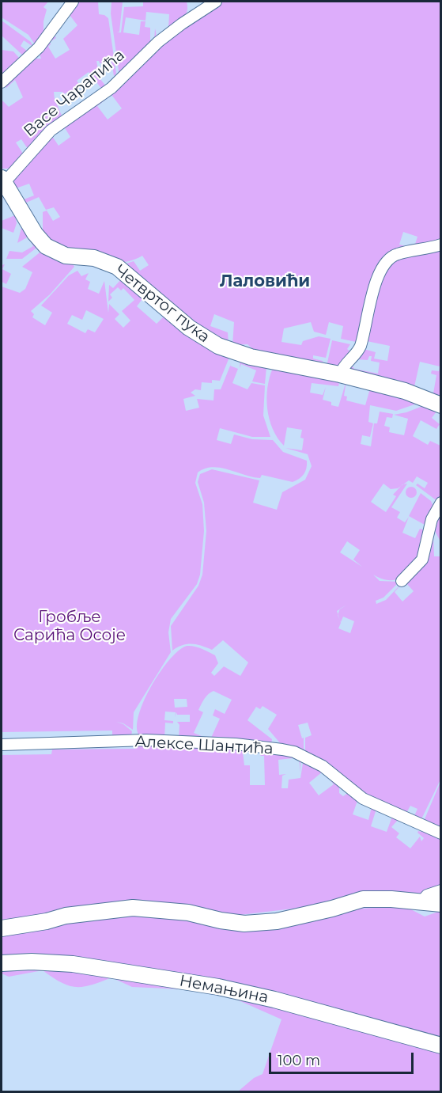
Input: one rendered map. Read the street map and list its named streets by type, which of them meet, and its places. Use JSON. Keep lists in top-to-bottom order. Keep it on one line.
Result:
{"streets":{"street":["Васе Чарапића","Четвртог пука","Алексе Шантића","Немањина"]},"crossings":[["Васе Чарапића","Четвртог пука"]],"districts":["Лаловићи"],"parks":["Гробље Сарића Осоје"],"scale_bar":"100 m"}
